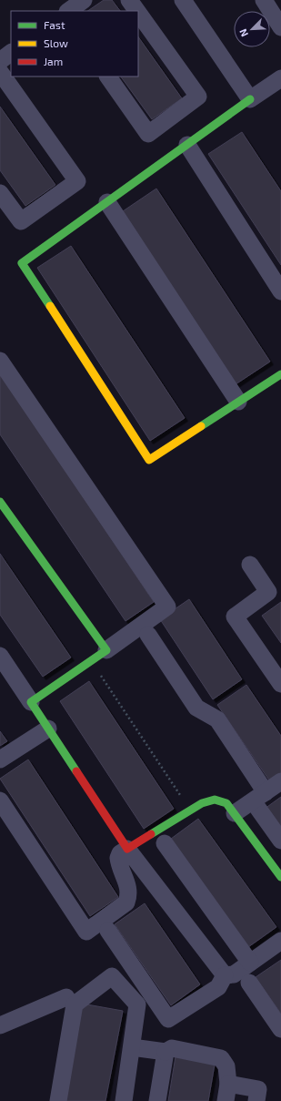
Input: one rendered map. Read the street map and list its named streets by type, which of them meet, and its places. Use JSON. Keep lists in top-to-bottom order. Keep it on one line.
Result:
{"legend":["Fast","Slow","Jam"],"north":"bottom left"}
